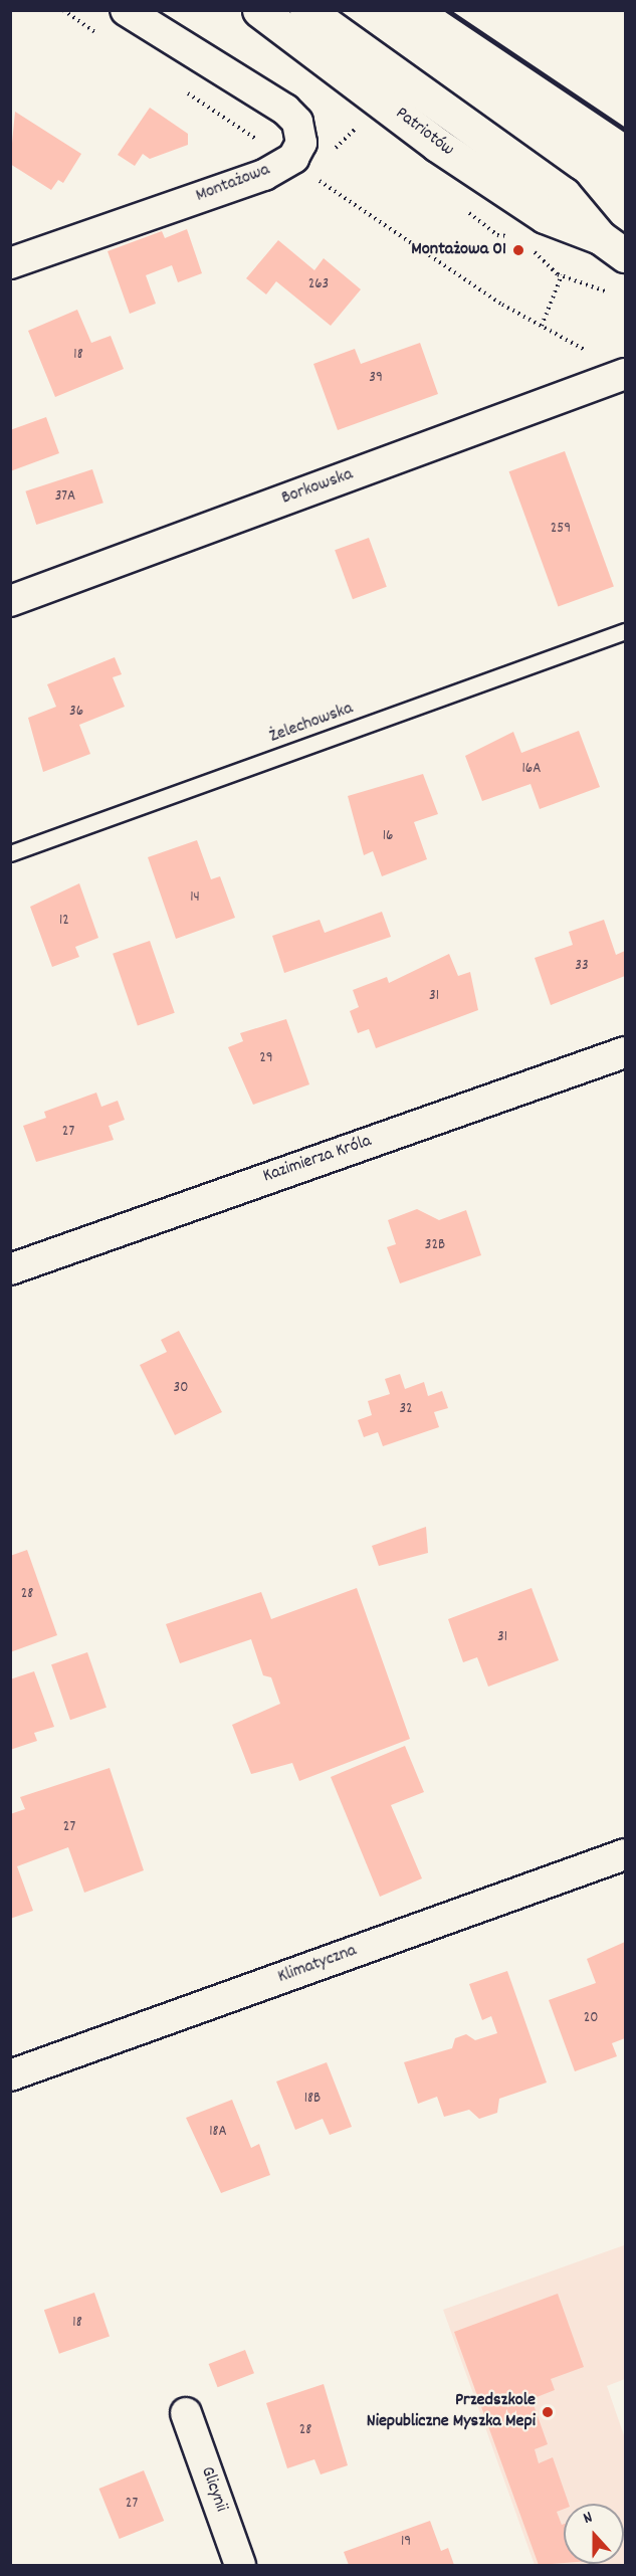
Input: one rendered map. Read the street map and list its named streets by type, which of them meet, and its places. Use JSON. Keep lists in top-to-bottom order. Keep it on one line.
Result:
{"streets":{"main road":["Patriotów"],"street":["Montażowa","Borkowska","Kazimierza Króla","Klimatyczna","Glicynii"],"lane":["Żelechowska"]},"places":["Montażowa 01","Przedszkole Niepubliczne Myszka Mepi"],"house_numbers":["263","18","39","37A","259","36","16A","16","14","12","33","31","29","27","32B","30","32","28","31","27","20","18B","18A","18","28","27","19"],"north":"top"}
